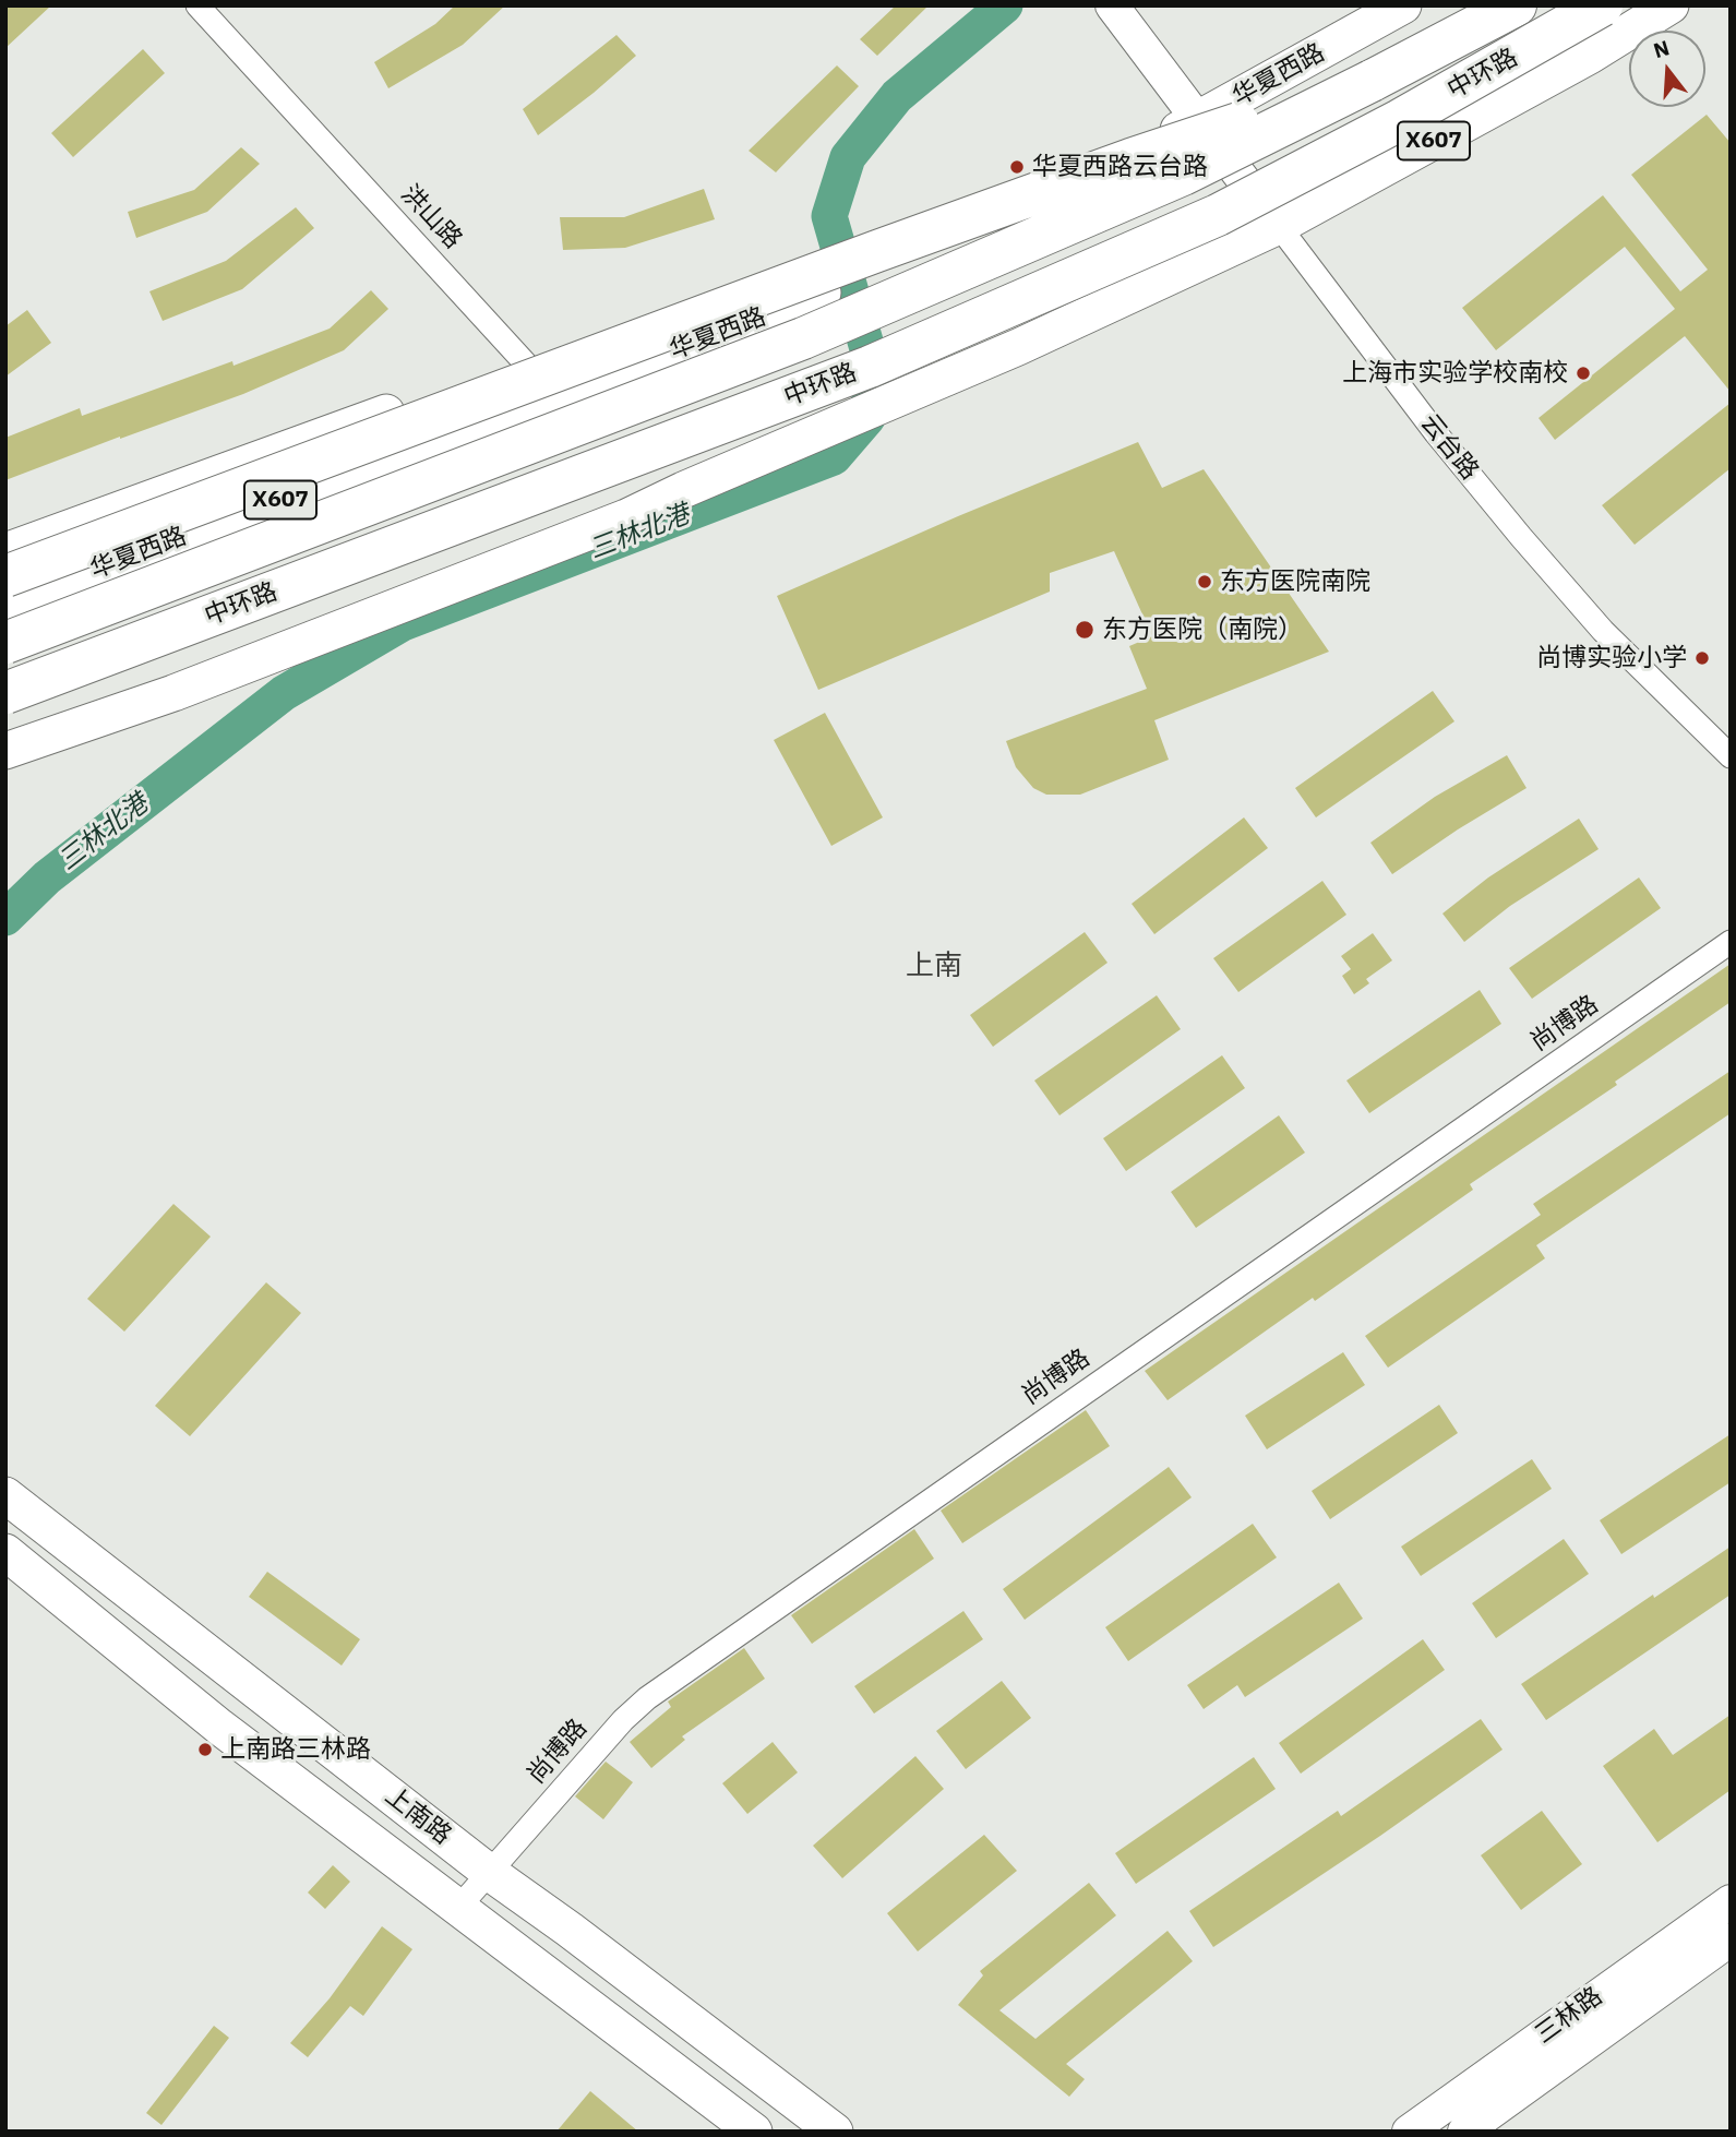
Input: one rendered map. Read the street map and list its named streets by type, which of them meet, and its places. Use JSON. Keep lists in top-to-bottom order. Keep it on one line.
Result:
{"streets":{"highway":["中环路"],"main road":["华夏西路","X607","云台路","上南路","三林路"],"street":["洪山路","尚博路"]},"crossings":[["华夏西路","洪山路"],["华夏西路","云台路"],["X607","云台路"],["尚博路","上南路"]],"districts":["上南"],"water":["三林北港"],"places":["华夏西路云台路","上海市实验学校南校","东方医院南院","东方医院（南院）","尚博实验小学","上南路三林路"],"north":"top"}
